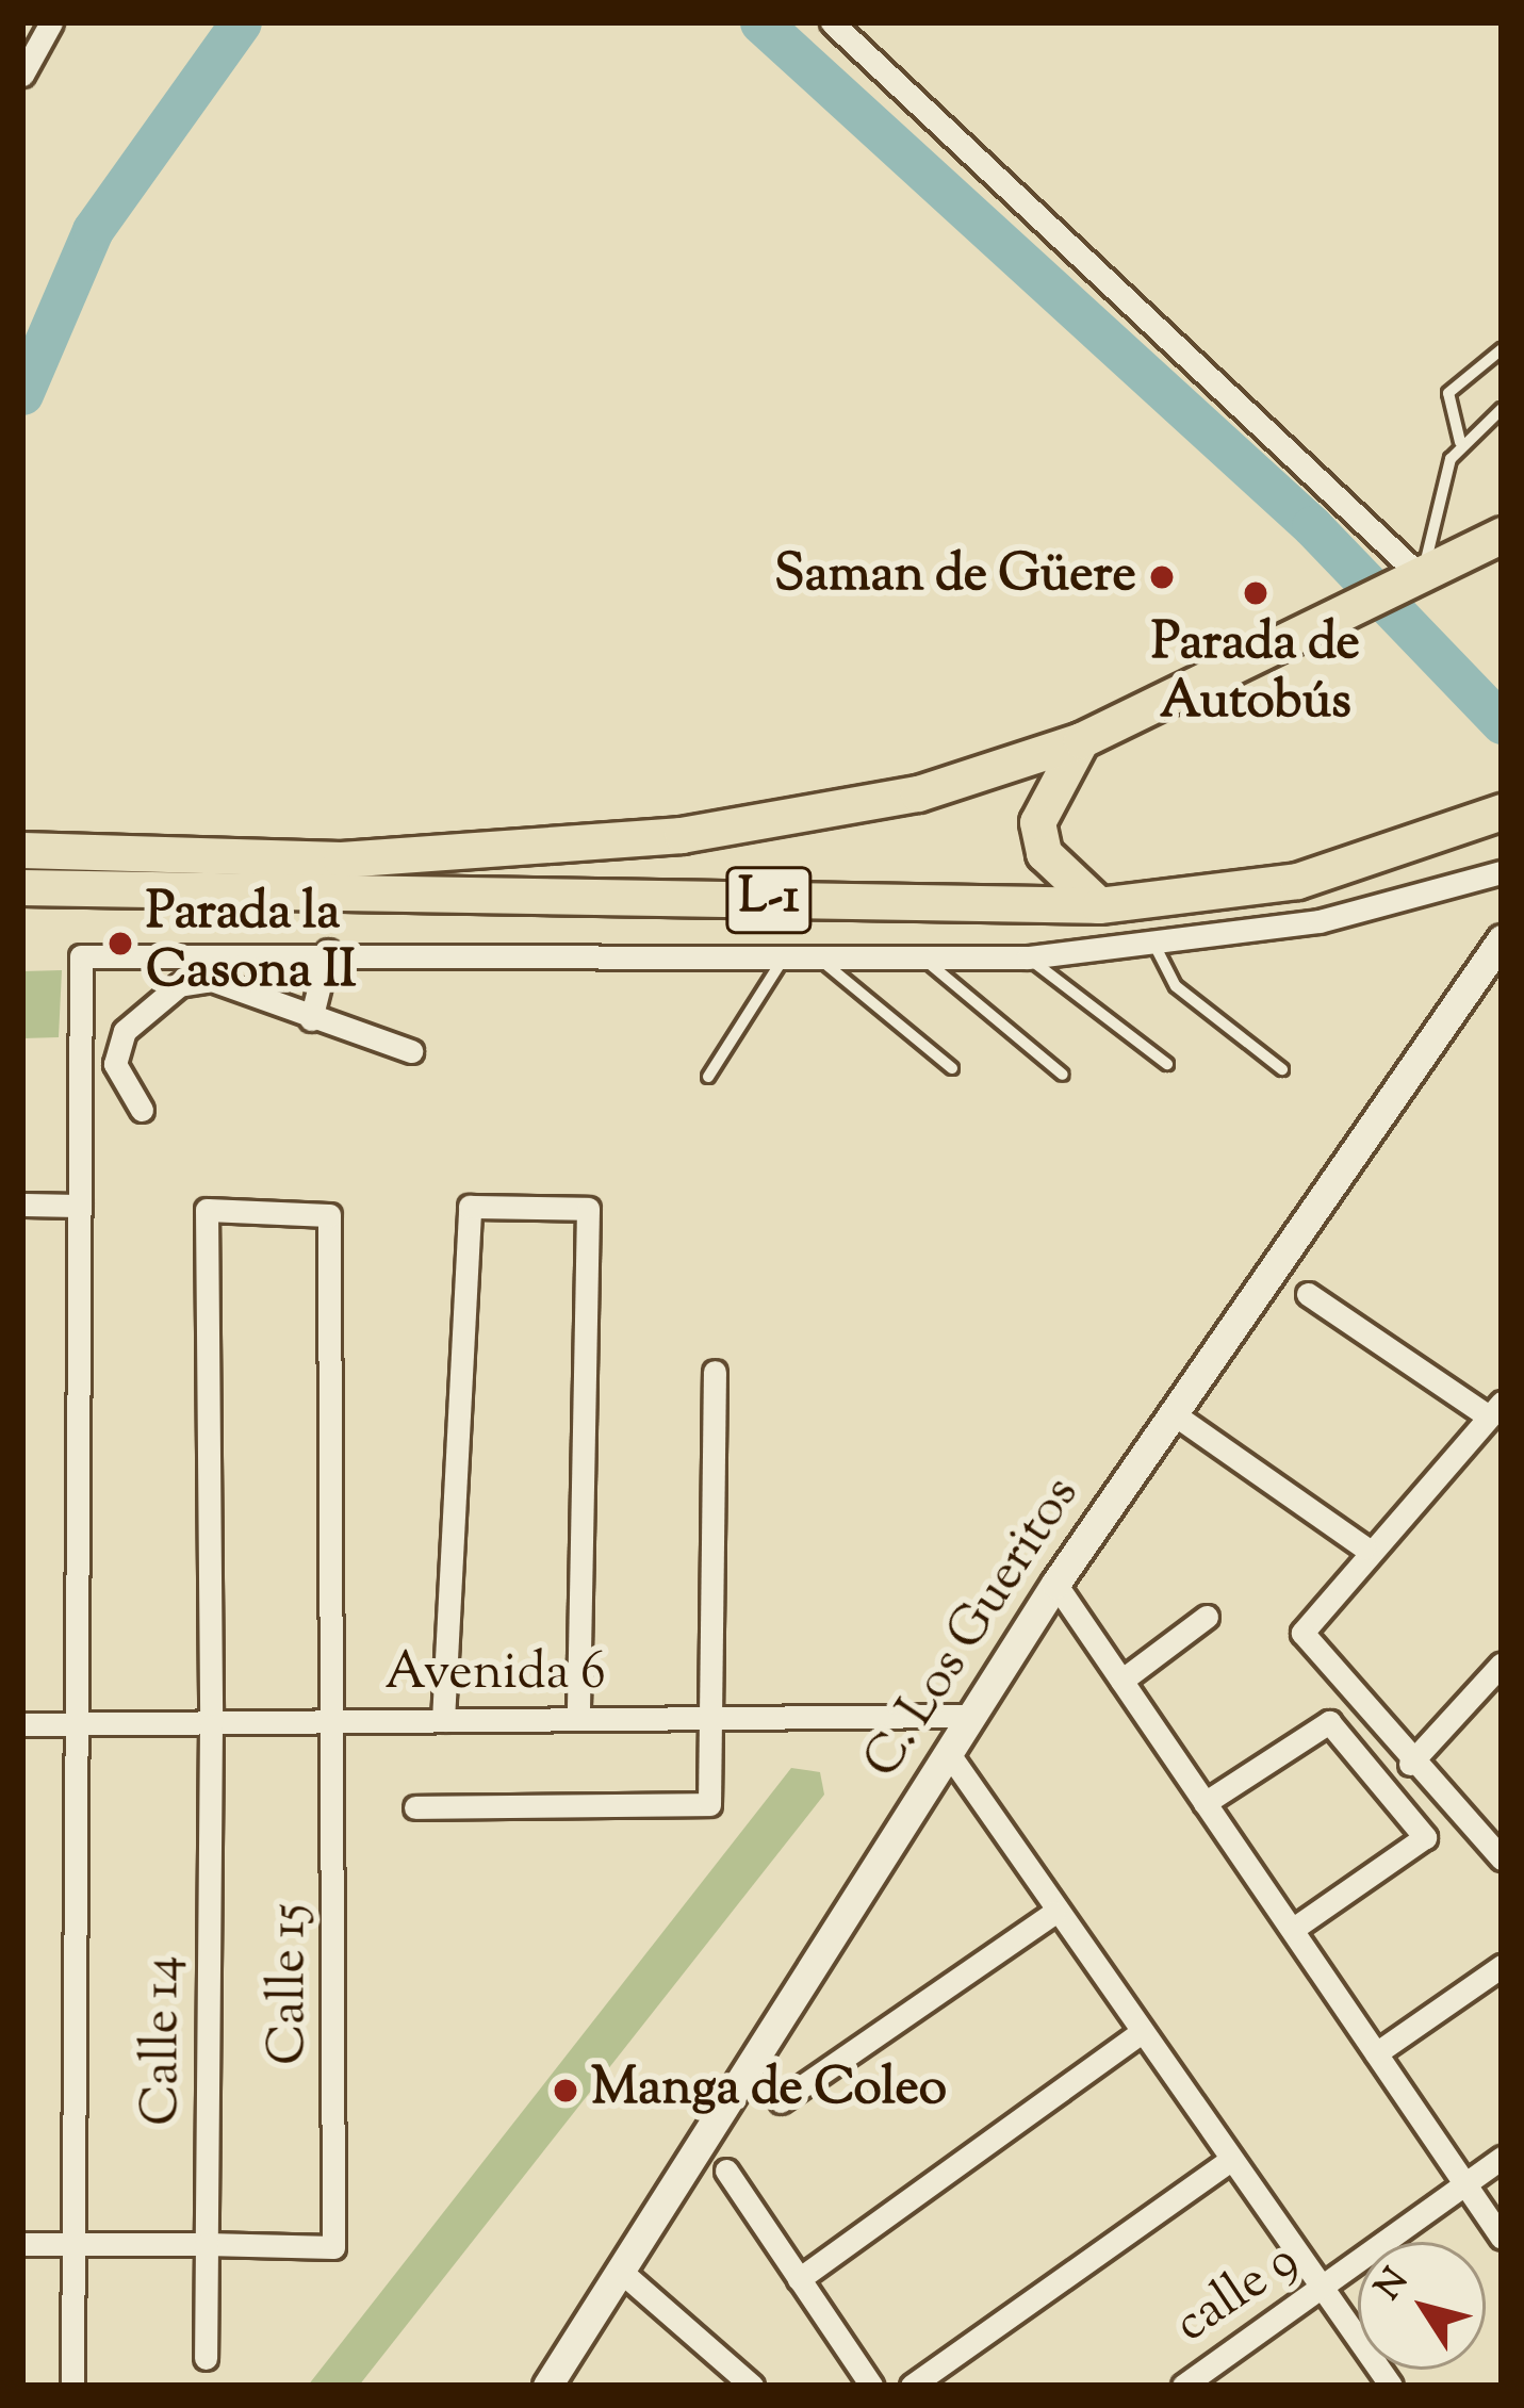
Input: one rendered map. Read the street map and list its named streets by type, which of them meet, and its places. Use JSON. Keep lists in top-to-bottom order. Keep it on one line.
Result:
{"streets":{"main road":["L-1"],"street":["C. Los Gueritos","Avenida 6","Calle 15","Calle 14","calle 9"]},"crossings":[["C. Los Gueritos","Avenida 6"],["Avenida 6","Calle 15"],["Avenida 6","Calle 14"],["Calle 15","Calle 14"]],"places":["Saman de Güere","Parada de Autobús","Parada la Casona II","Manga de Coleo"],"north":"top left"}
